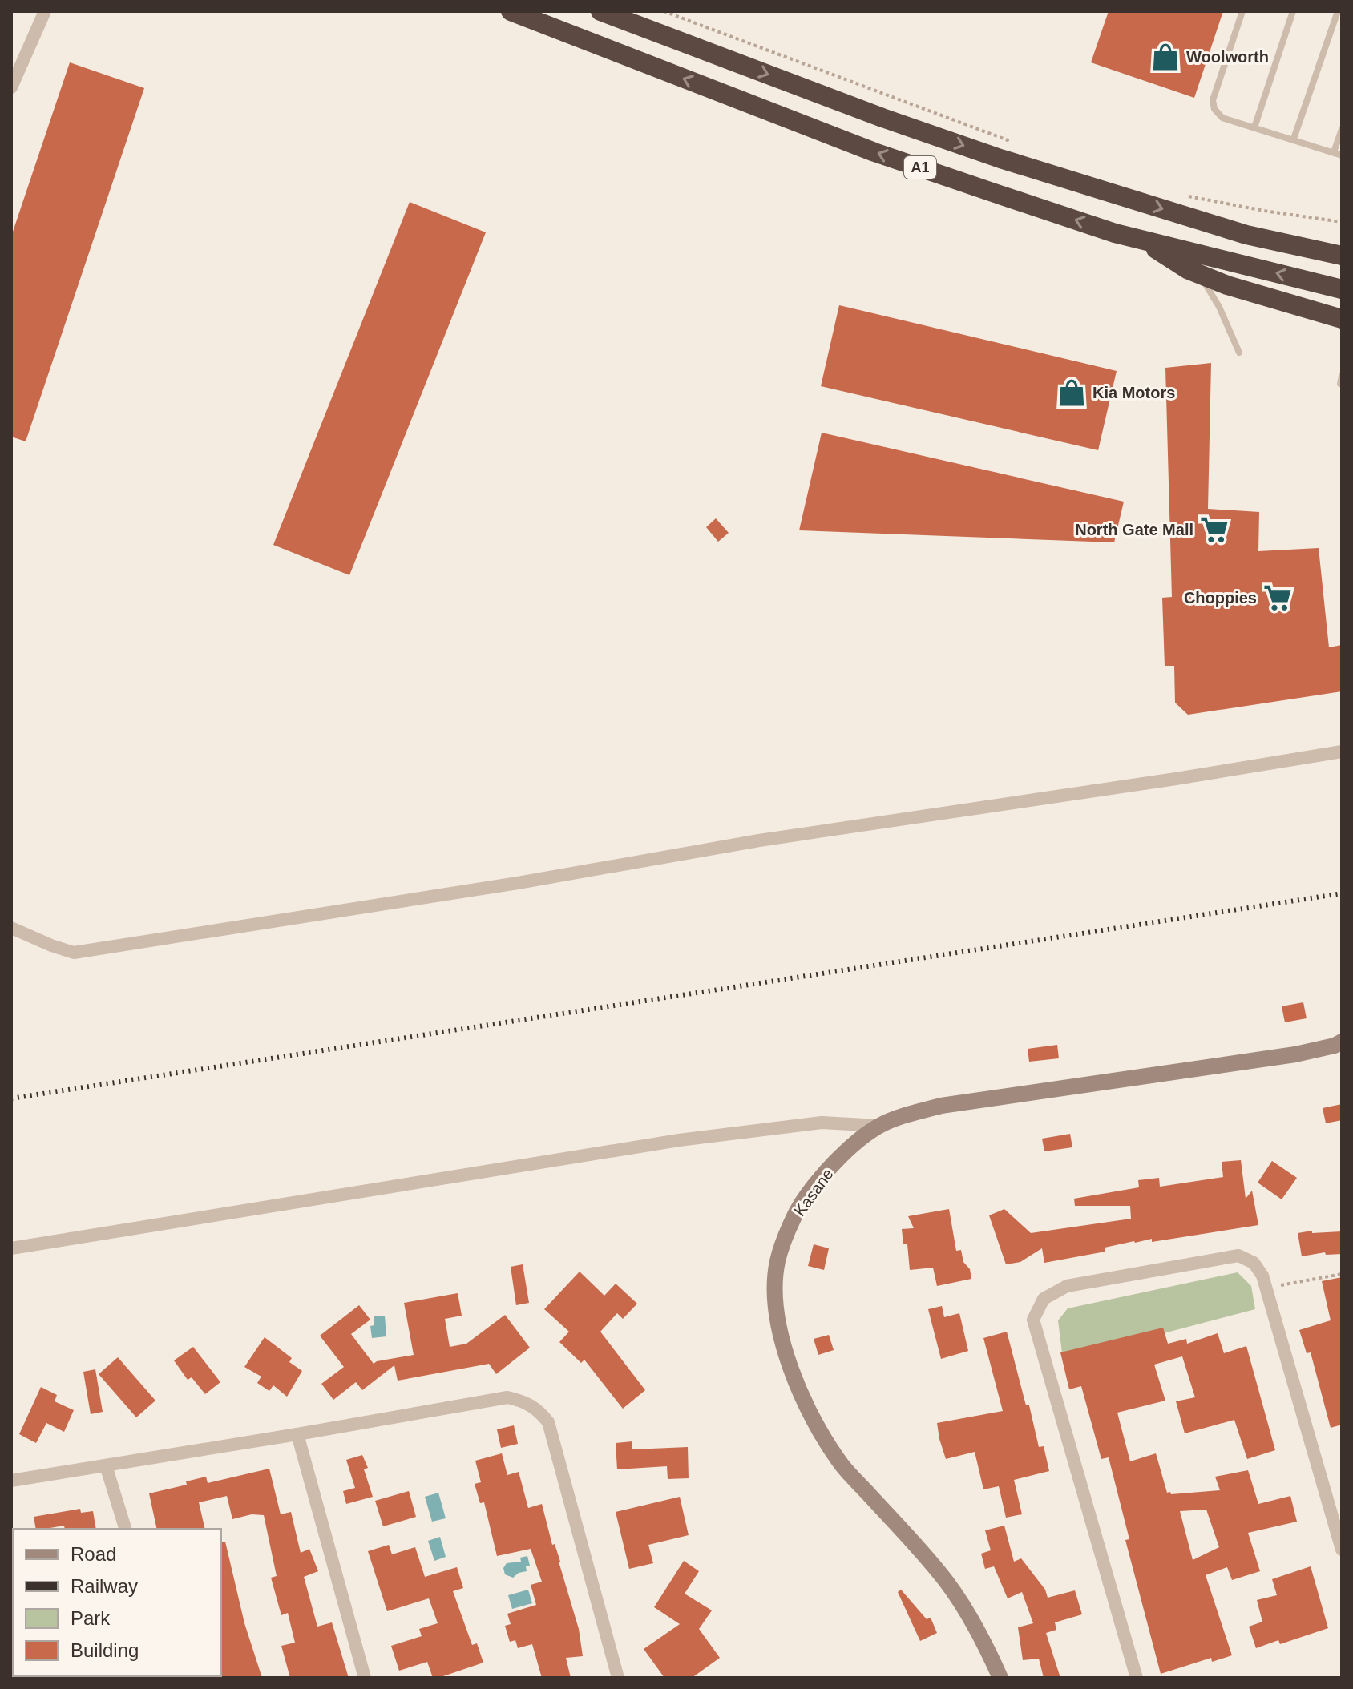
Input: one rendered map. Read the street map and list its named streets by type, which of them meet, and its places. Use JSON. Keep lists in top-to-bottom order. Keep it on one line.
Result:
{"streets":{"highway":["A1"],"street":["Kasane"]},"places":{"shop":["Woolworth","Kia Motors"],"supermarket":["North Gate Mall","Choppies"]},"legend":["Road","Railway","Park","Building"]}
